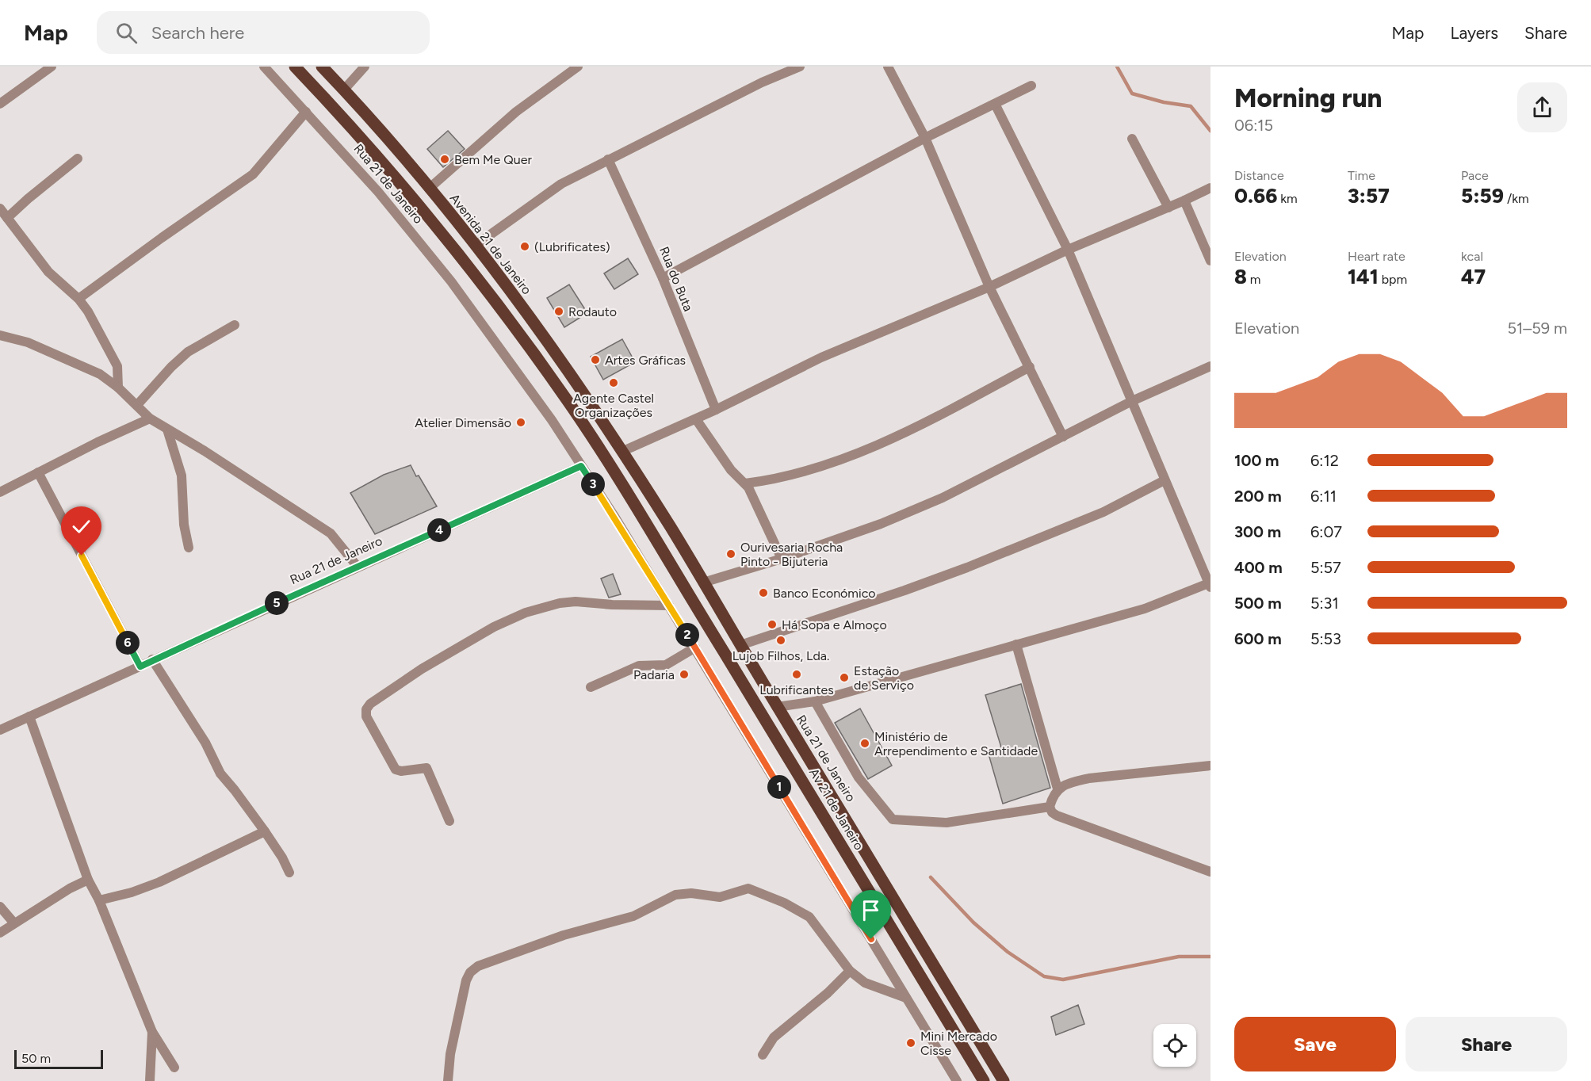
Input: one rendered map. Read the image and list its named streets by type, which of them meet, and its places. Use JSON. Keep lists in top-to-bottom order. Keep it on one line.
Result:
{"streets":{"main road":["Rua 21 de Janeiro","Avenida 21 de Janeiro","Av 21 de Janeiro"],"street":["Rua do Buta"]},"crossings":[["Rua 21 de Janeiro","Avenida 21 de Janeiro"]],"places":["Bem Me Quer","(Lubrificates)","Rodauto","Artes Gráficas","Agente Castel Organizações","Atelier Dimensão","Ourivesaria Rocha Pinto - Bijuteria","Banco Económico","Há Sopa e Almoço","Lujob Filhos, Lda.","Padaria","Lubrificantes","Estação de Serviço","Ministério de Arrependimento e Santidade","Mini Mercado Cisse"],"scale_bar":"50 m","page":{"header":"Map","search":"Search here","nav":["Map","Layers","Share"],"heading":["Morning run","06:15"],"stats":[["Distance","0.66 km"],["Time","3:57"],["Pace","5:59 /km"],["Elevation","8 m"],["Heart rate","141 bpm"],["kcal","47"]],"chart":["Elevation","51–59 m"],"list":[{"name":"100 m","note":"6:12"},{"name":"200 m","note":"6:11"},{"name":"300 m","note":"6:07"},{"name":"400 m","note":"5:57"},{"name":"500 m","note":"5:31"},{"name":"600 m","note":"5:53"}],"pins":["3","4","5","2","6","1"],"buttons":["Save","Share"],"scale":"50 m"}}
